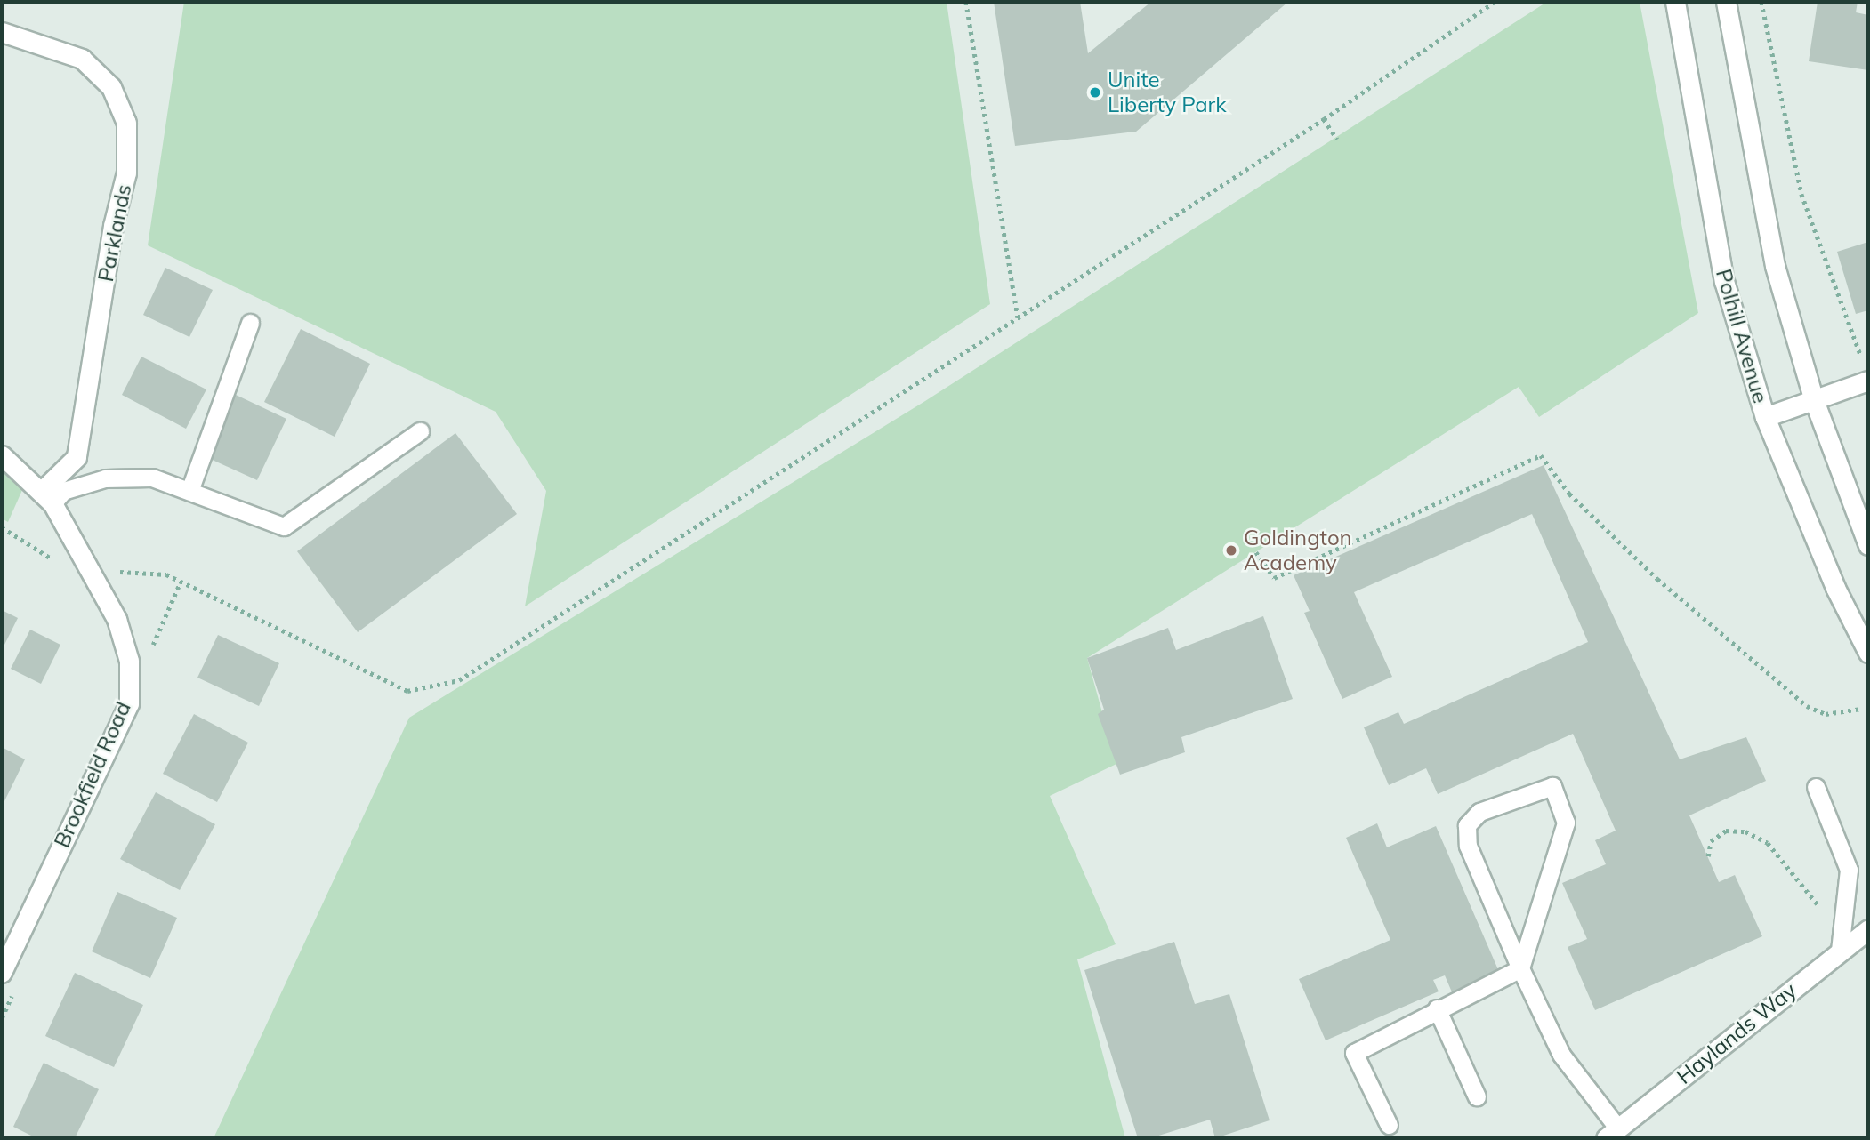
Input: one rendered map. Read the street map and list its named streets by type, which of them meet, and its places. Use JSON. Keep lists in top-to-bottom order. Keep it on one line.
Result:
{"streets":{"street":["Parklands","Polhill Avenue","Brookfield Road","Haylands Way"]},"crossings":[["Parklands","Brookfield Road"]],"places":["Unite Liberty Park","Goldington Academy"]}
